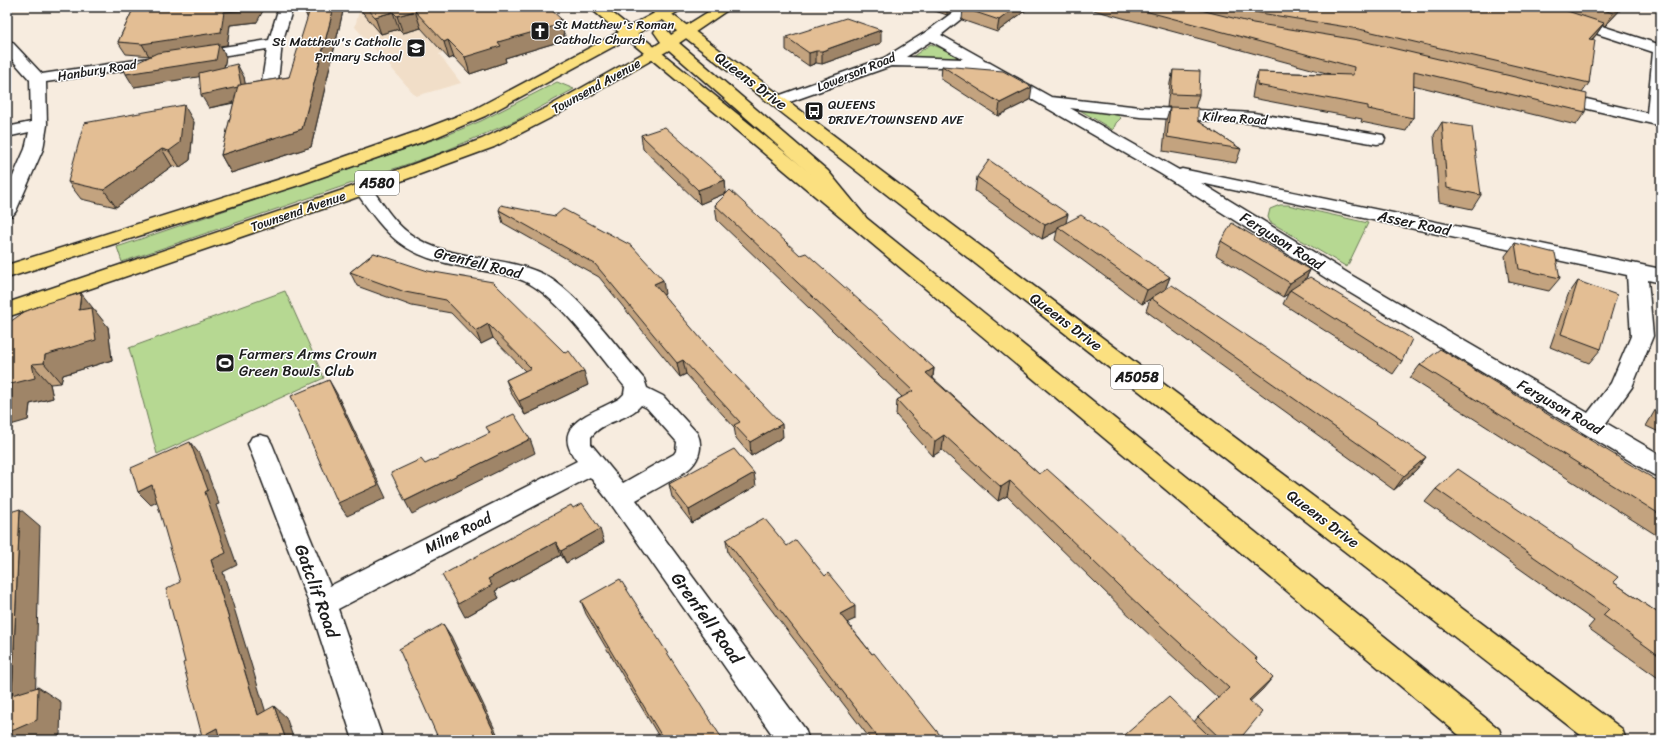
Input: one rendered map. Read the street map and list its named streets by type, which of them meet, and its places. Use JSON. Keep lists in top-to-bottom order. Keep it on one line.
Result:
{"streets":{"main road":["Queens Drive","Townsend Avenue","A580","A5058"],"street":["Hanbury Road","Lowerson Road","Kilrea Road","Asser Road","Ferguson Road","Grenfell Road","Milne Road","Gatclif Road"]},"crossings":[["Lowerson Road","Queens Drive"],["Lowerson Road","Ferguson Road"],["Queens Drive","Townsend Avenue"],["Townsend Avenue","Grenfell Road"],["Kilrea Road","Ferguson Road"],["Asser Road","Ferguson Road"],["Grenfell Road","Milne Road"],["Milne Road","Gatclif Road"]],"places":{"church":["St Matthew's Roman Catholic Church"],"school or university":["St Matthew's Catholic Primary School"],"bus stop":["QUEENS DRIVE/TOWNSEND AVE"],"sports":["Farmers Arms Crown Green Bowls Club"]}}
